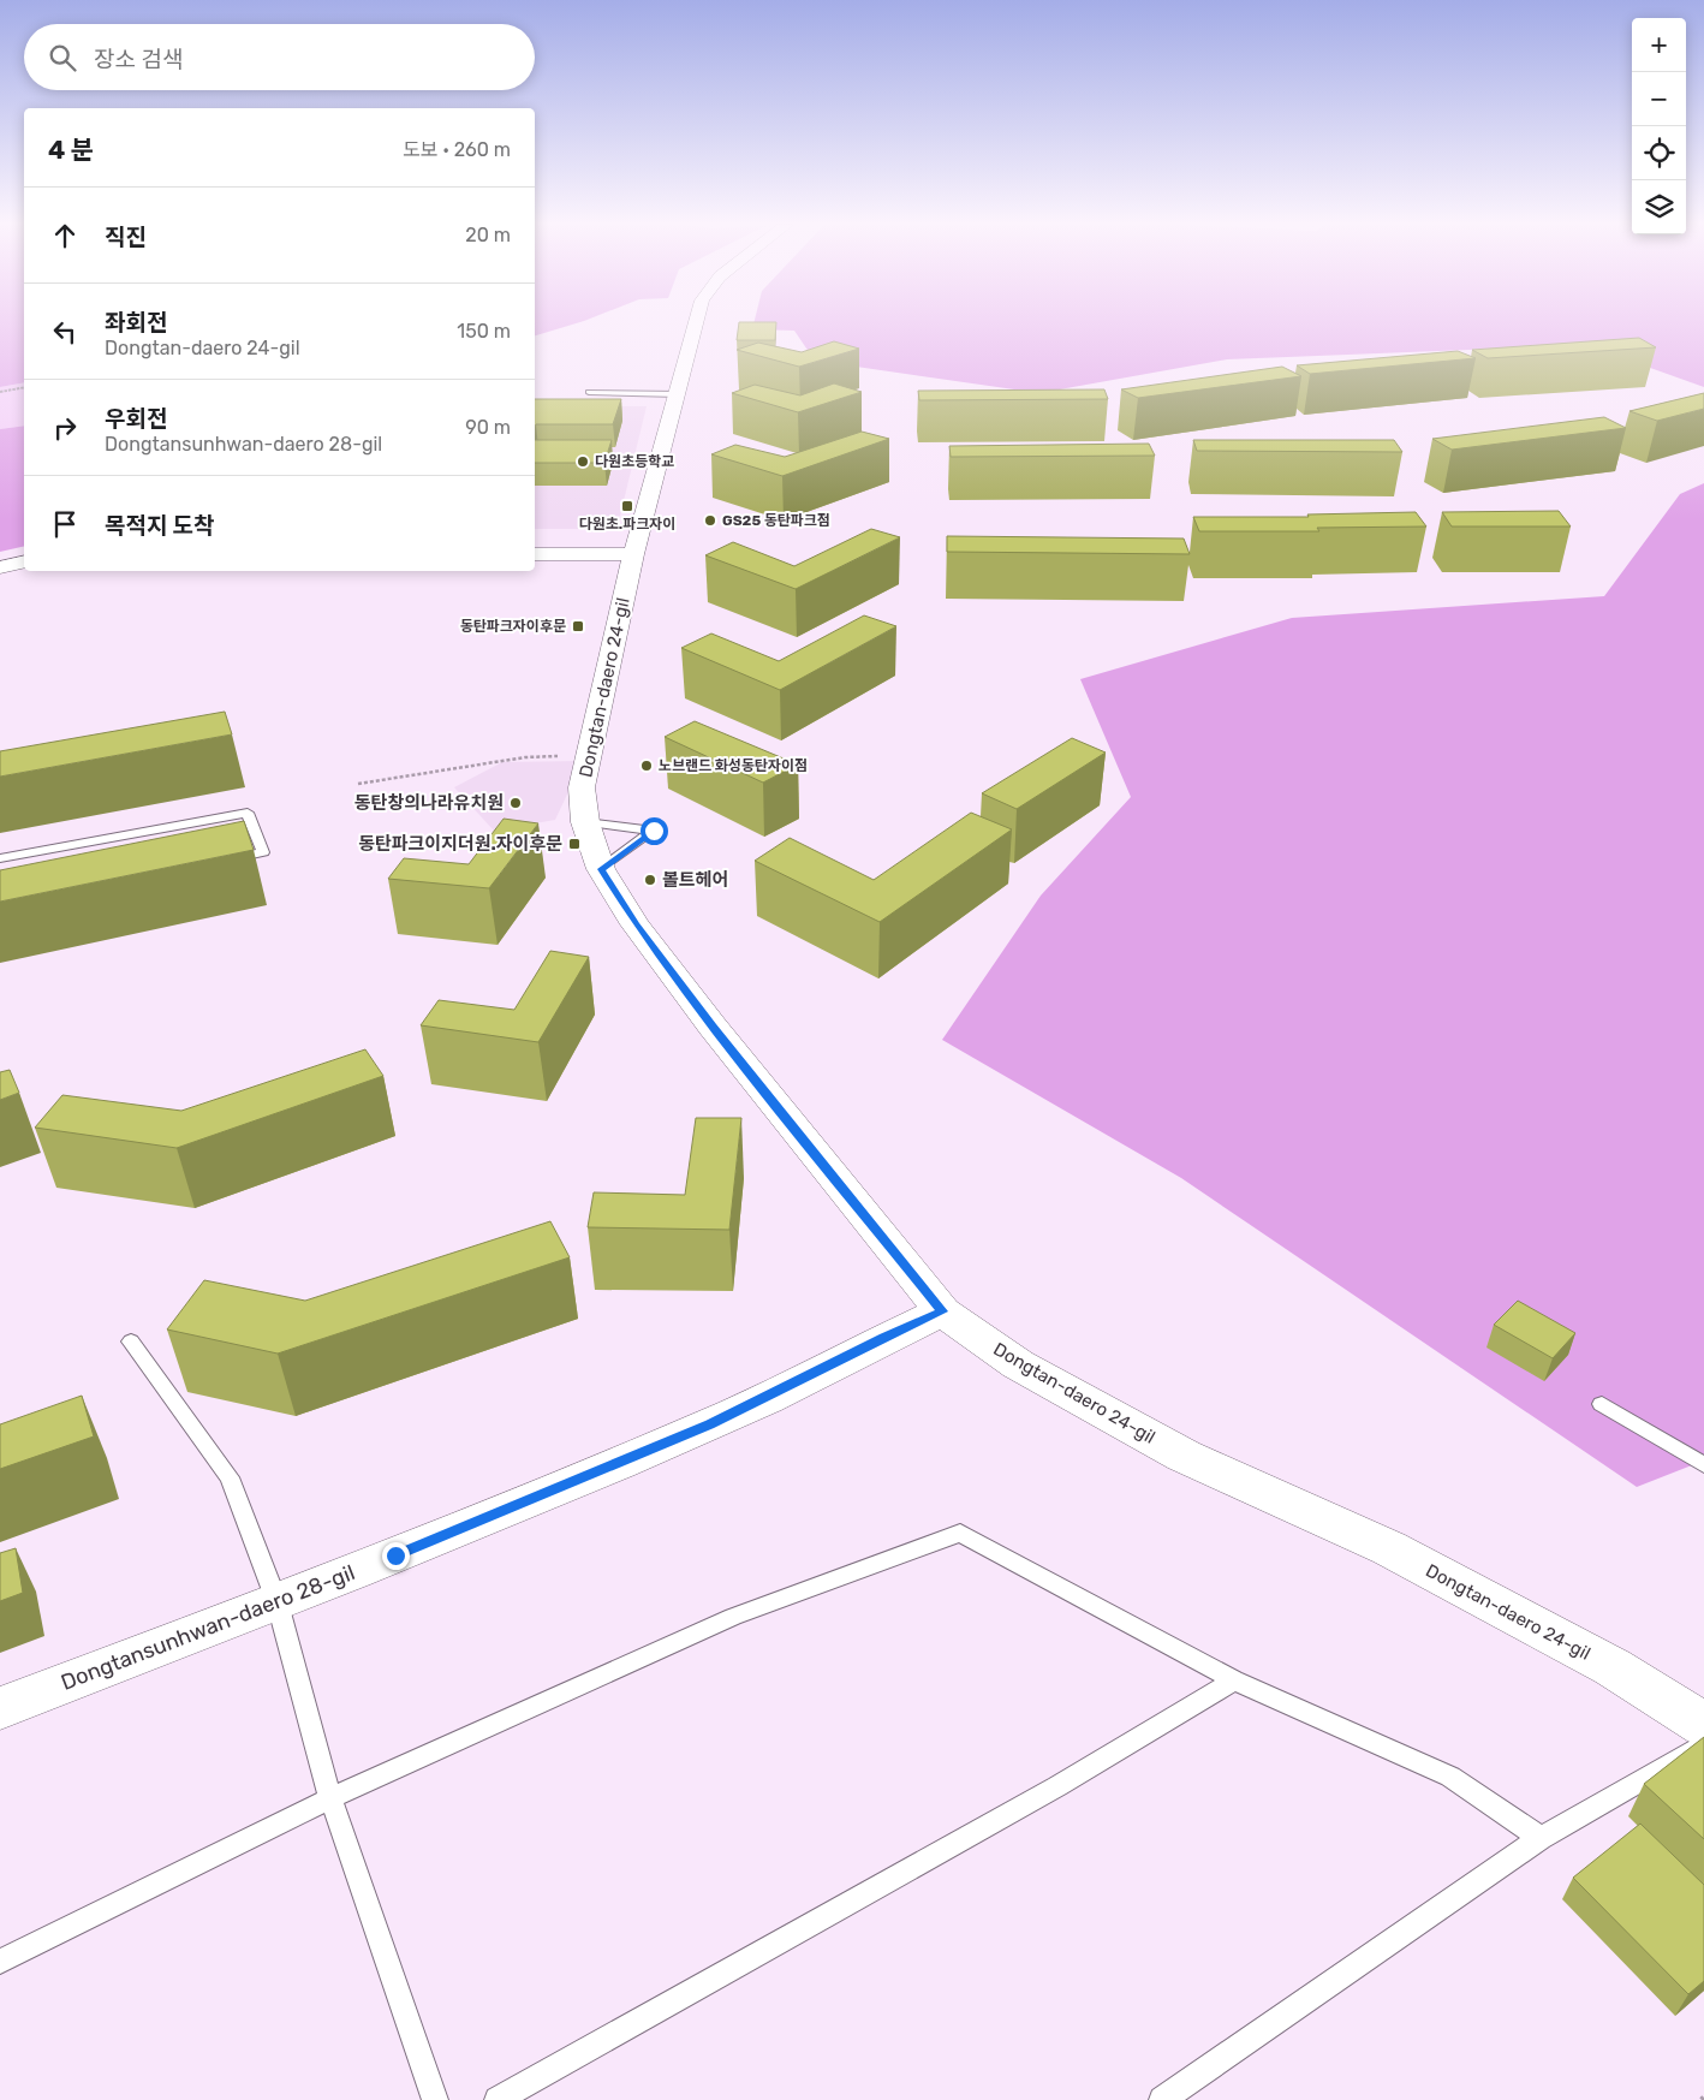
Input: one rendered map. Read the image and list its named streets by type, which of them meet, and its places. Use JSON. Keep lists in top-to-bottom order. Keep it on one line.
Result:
{"streets":{"street":["Dongtan-daero 24-gil","Dongtansunhwan-daero 28-gil"]},"crossings":[["Dongtan-daero 24-gil","Dongtansunhwan-daero 28-gil"]],"places":{"other":["다원초등학교","GS25 동탄파크점","노브랜드 화성동탄자이점","동탄창의나라유치원","볼트헤어"],"transit":["다원초.파크자이","동탄파크자이후문","동탄파크이지더원.자이후문"]},"page":{"map_buttons":["+","−"],"search":"장소 검색","heading":["4 분","도보 · 260 m"],"list":[["직진","20 m"],["좌회전","Dongtan-daero 24-gil","150 m"],["우회전","Dongtansunhwan-daero 28-gil","90 m"],"목적지 도착"]}}
